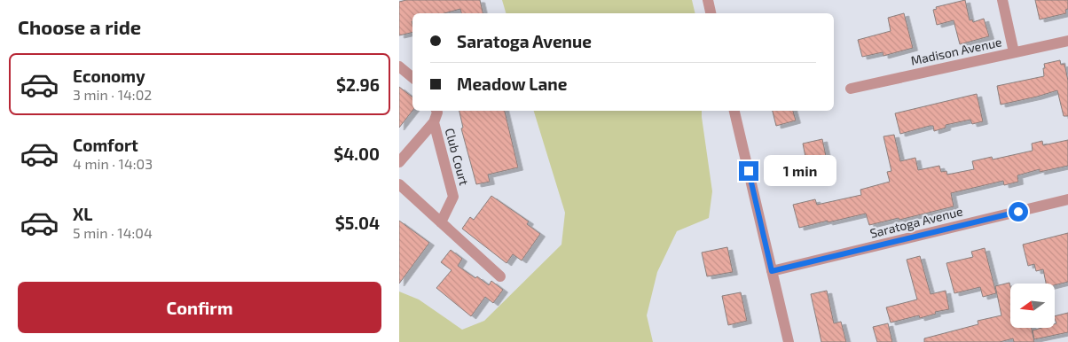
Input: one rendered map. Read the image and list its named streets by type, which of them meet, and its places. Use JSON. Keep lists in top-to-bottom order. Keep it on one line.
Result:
{"streets":{"street":["Madison Avenue","Club Court","Saratoga Avenue"]},"north":"left","page":{"heading":"Choose a ride","banner":["Saratoga Avenue","Meadow Lane"],"list":[{"name":"Economy","note":"3 min · 14:02","value":"$2.96"},{"name":"Comfort","note":"4 min · 14:03","value":"$4.00"},{"name":"XL","note":"5 min · 14:04","value":"$5.04"}],"bubble":"1 min","buttons":"Confirm"}}
